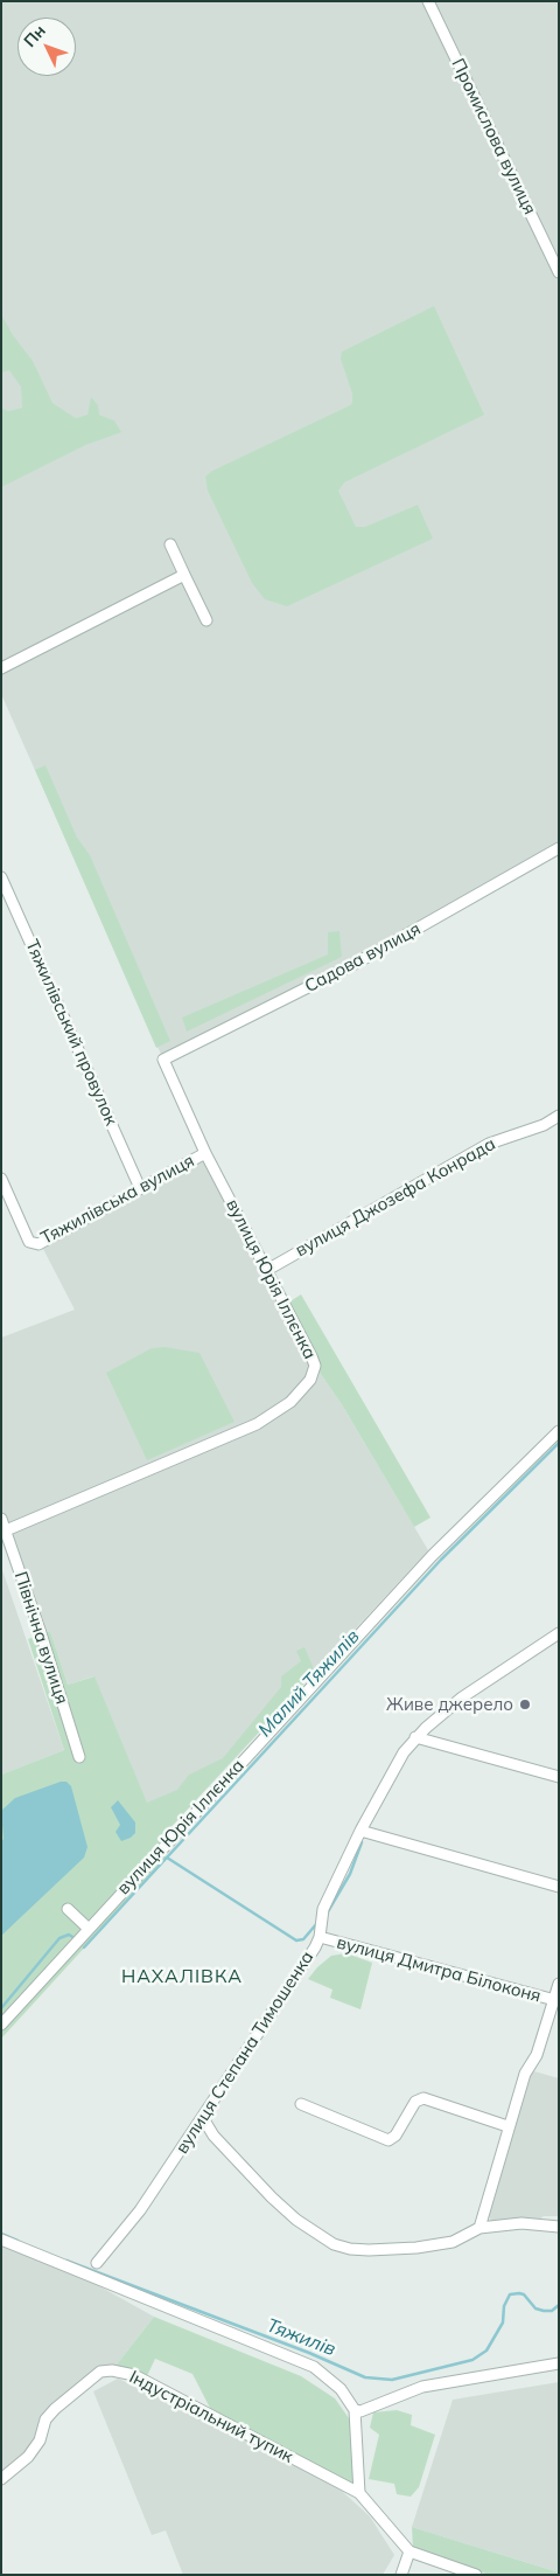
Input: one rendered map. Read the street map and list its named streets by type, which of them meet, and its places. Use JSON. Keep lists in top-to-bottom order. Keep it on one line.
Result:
{"streets":{"street":["Промислова вулиця","Садова вулиця","Тяжилівський провулок","вулиця Джозефа Конрада","Тяжилівська вулиця","вулиця Юрія Іллєнка","Північна вулиця","вулиця Дмитра Білоконя","вулиця Степана Тимошенка","Індустріальний тупик"]},"crossings":[["Садова вулиця","вулиця Юрія Іллєнка"],["Тяжилівський провулок","Тяжилівська вулиця"],["вулиця Джозефа Конрада","вулиця Юрія Іллєнка"],["Тяжилівська вулиця","вулиця Юрія Іллєнка"],["вулиця Юрія Іллєнка","Північна вулиця"],["вулиця Дмитра Білоконя","вулиця Степана Тимошенка"]],"districts":["НАХАЛІВКА"],"water":["Малий Тяжилів","Тяжилів"],"places":["Живе джерело"],"north":"top left"}
